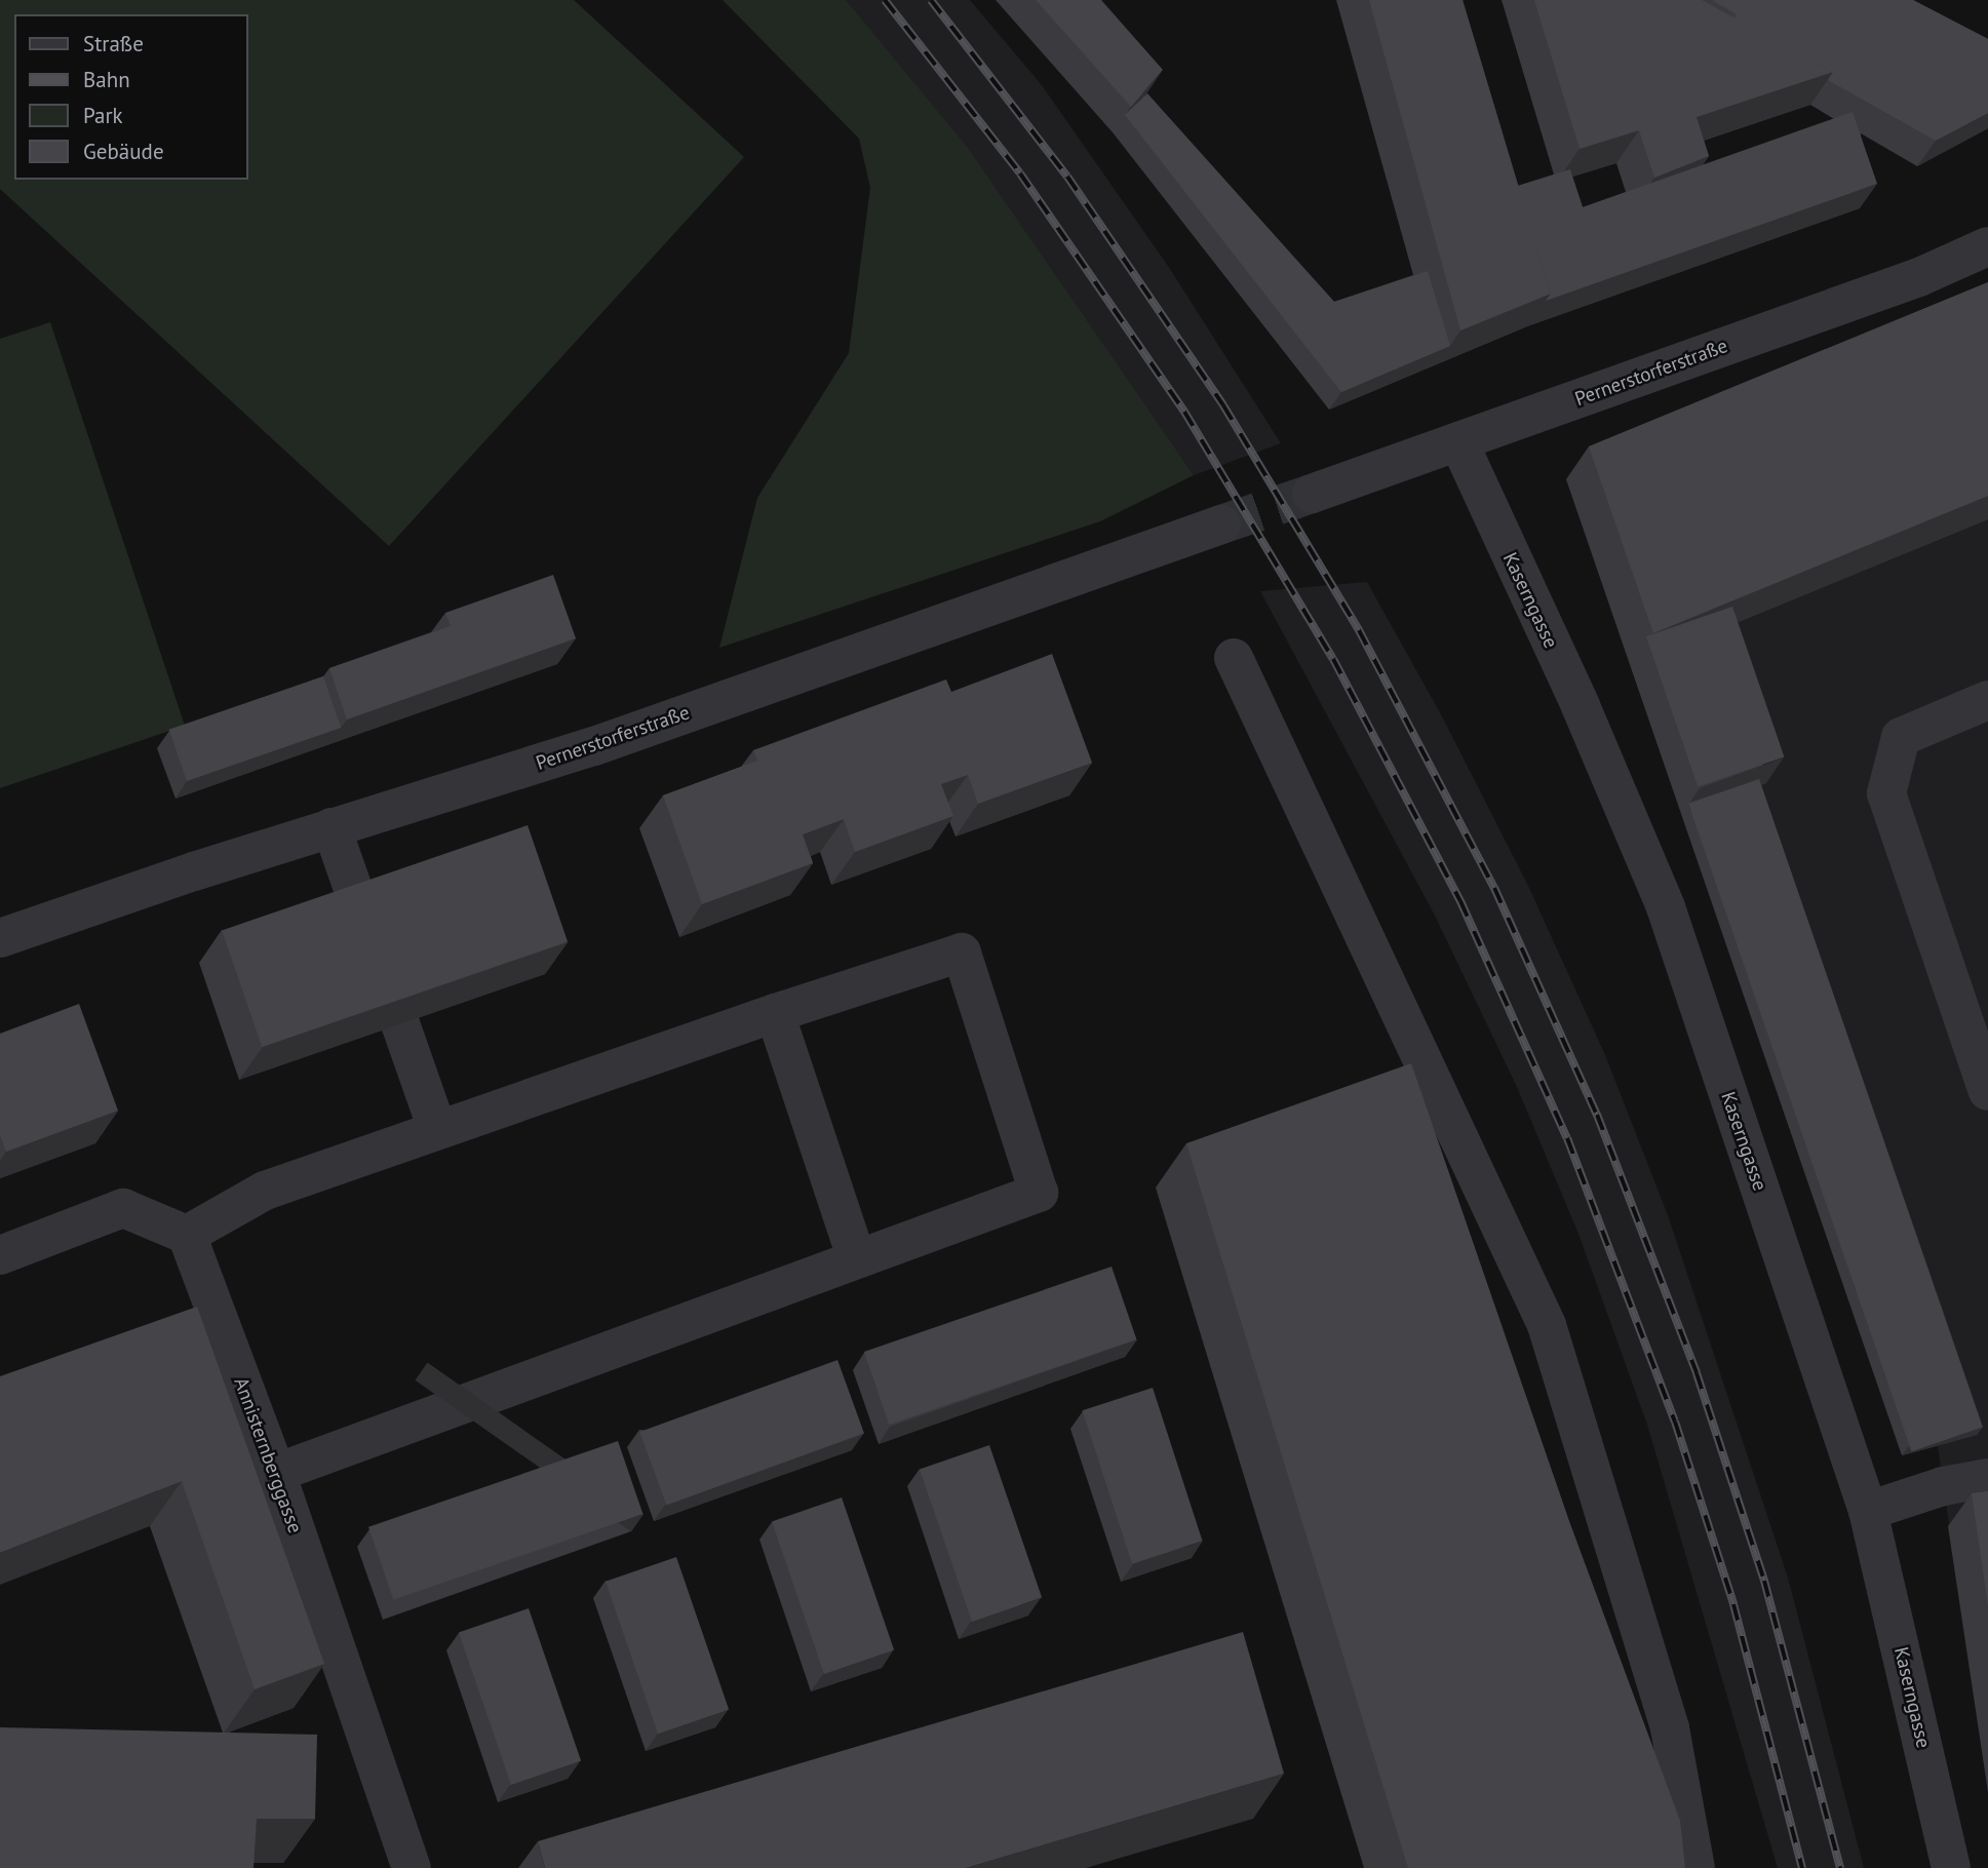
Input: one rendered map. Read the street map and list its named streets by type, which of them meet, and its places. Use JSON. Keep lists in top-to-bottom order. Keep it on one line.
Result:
{"streets":{"street":["Pernerstorferstraße","Kaserngasse","Annisternberggasse"]},"crossings":[["Pernerstorferstraße","Kaserngasse"]],"legend":["Straße","Bahn","Park","Gebäude"]}
